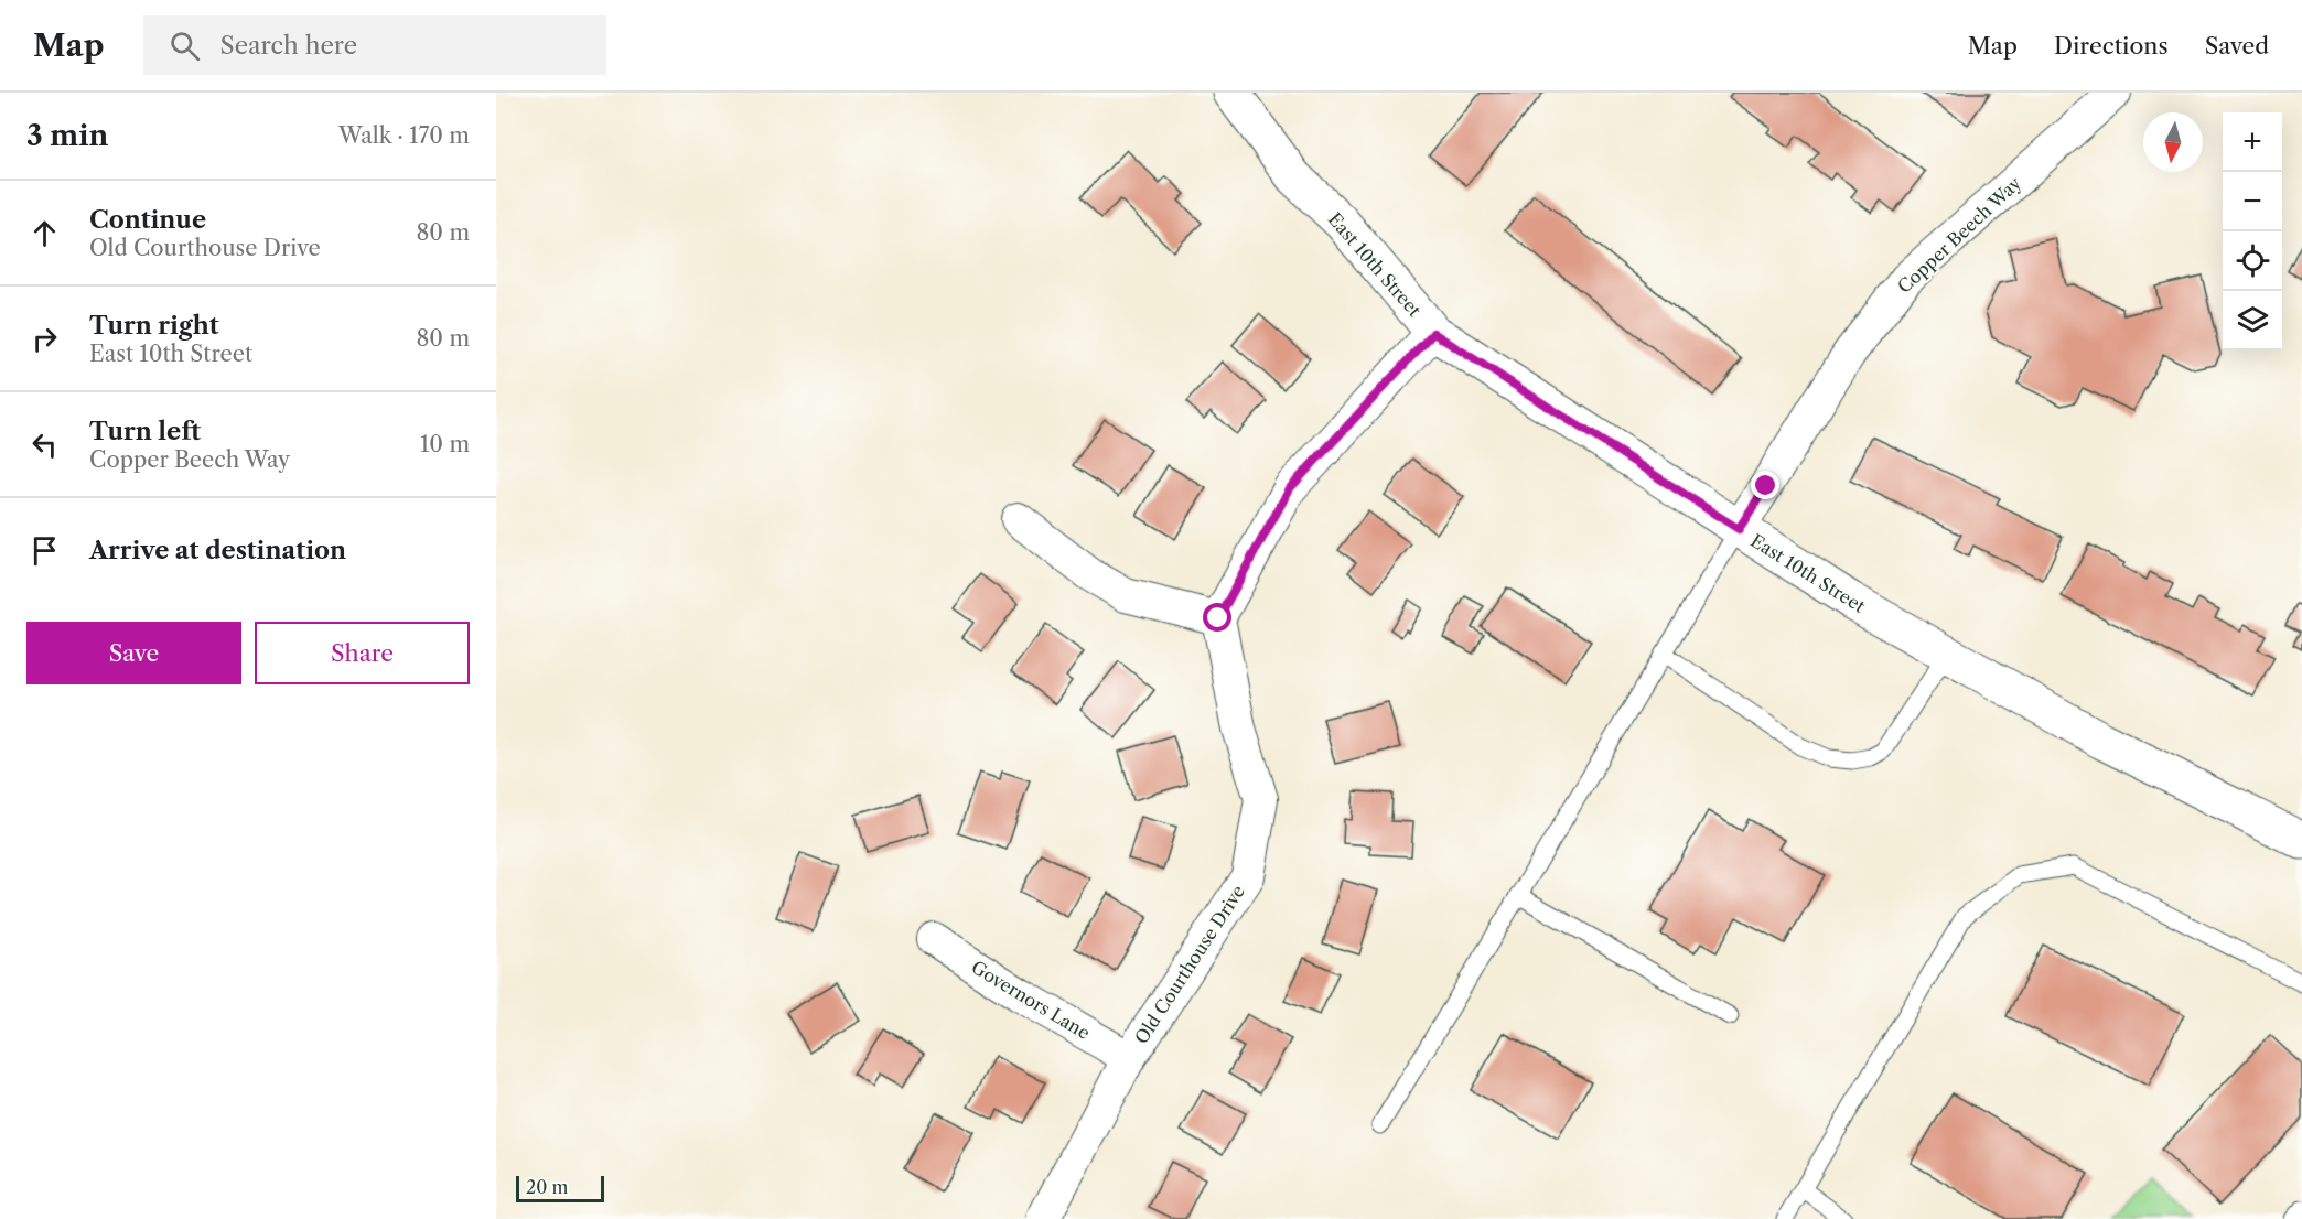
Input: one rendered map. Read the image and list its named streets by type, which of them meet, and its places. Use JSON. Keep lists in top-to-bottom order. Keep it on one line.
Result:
{"streets":{"main road":["East 10th Street"],"street":["Copper Beech Way","Old Courthouse Drive","Governors Lane"]},"crossings":[["Copper Beech Way","East 10th Street"],["Old Courthouse Drive","Governors Lane"]],"scale_bar":"20 m","north":"bottom","page":{"header":"Map","search":"Search here","nav":["Map","Directions","Saved"],"heading":["3 min","Walk · 170 m"],"map_buttons":["+","−"],"list":[["Continue","Old Courthouse Drive","80 m"],["Turn right","East 10th Street","80 m"],["Turn left","Copper Beech Way","10 m"],"Arrive at destination"],"buttons":["Save","Share"],"scale":"20 m"}}
